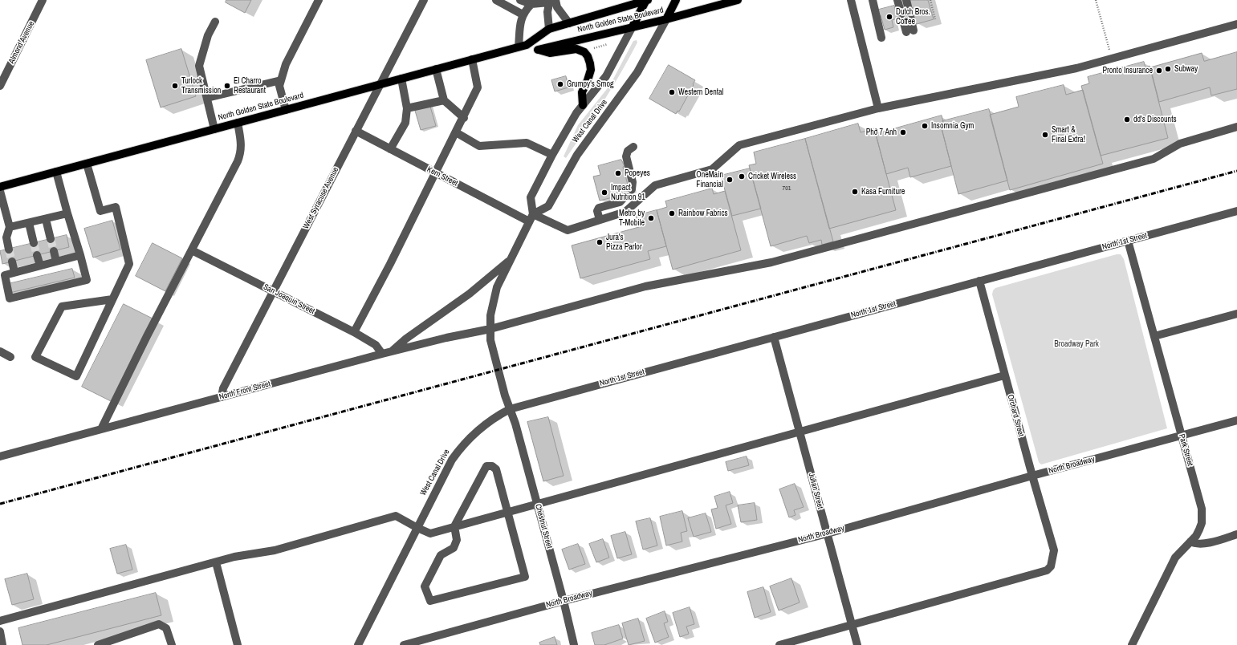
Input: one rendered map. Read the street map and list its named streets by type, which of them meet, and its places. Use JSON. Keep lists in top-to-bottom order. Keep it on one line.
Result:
{"streets":{"main road":["North Golden State Boulevard","West Canal Drive"],"street":["Almond Avenue","Kern Street","West Syracuse Avenue","North 1st Street","San Joaquin Street","North Front Street","Orchard Street","Park Street","North Broadway","Julian Street","Chestnut Street"]},"crossings":[["North Golden State Boulevard","West Canal Drive"],["North Golden State Boulevard","West Syracuse Avenue"],["West Canal Drive","Kern Street"],["West Canal Drive","North 1st Street"],["West Canal Drive","Chestnut Street"],["Kern Street","West Syracuse Avenue"],["West Syracuse Avenue","San Joaquin Street"],["West Syracuse Avenue","North Front Street"],["North 1st Street","Orchard Street"],["North 1st Street","Park Street"],["North 1st Street","Julian Street"],["North 1st Street","Chestnut Street"],["San Joaquin Street","North Front Street"],["Orchard Street","North Broadway"],["Orchard Street","Julian Street"],["Park Street","North Broadway"],["North Broadway","Julian Street"],["North Broadway","Chestnut Street"]],"parks":["Broadway Park"],"places":["Dutch Bros. Coffee","Subway","Pronto Insurance","Grumpy's Smog","Turlock Transmission","El Charro Restaurant","Western Dental","dd's Discounts","Insomnia Gym","Phở 7 Anh","Smart & Final Extra!","Popeyes","Cricket Wireless","OneMain Financial","Kasa Furniture","Impact Nutrition 91","Rainbow Fabrics","Metro by T-Mobile","Jura's Pizza Parlor"],"house_numbers":["701"]}
